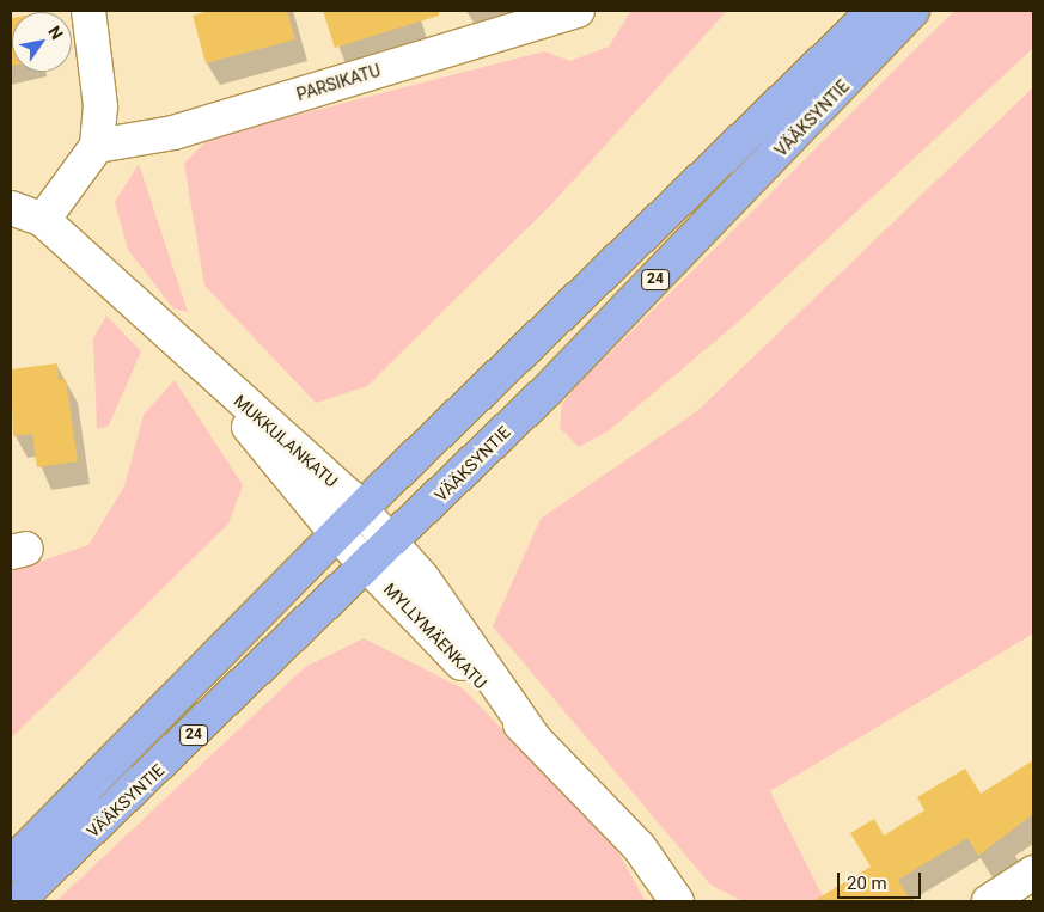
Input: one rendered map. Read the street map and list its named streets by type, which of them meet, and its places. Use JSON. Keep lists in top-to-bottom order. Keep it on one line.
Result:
{"streets":{"highway":["VÄÄKSYNTIE","24"],"street":["PARSIKATU","MUKKULANKATU","MYLLYMÄENKATU"]},"crossings":[["VÄÄKSYNTIE","MUKKULANKATU"],["VÄÄKSYNTIE","MYLLYMÄENKATU"],["MUKKULANKATU","MYLLYMÄENKATU"]],"scale_bar":"20 m","north":"top right"}
